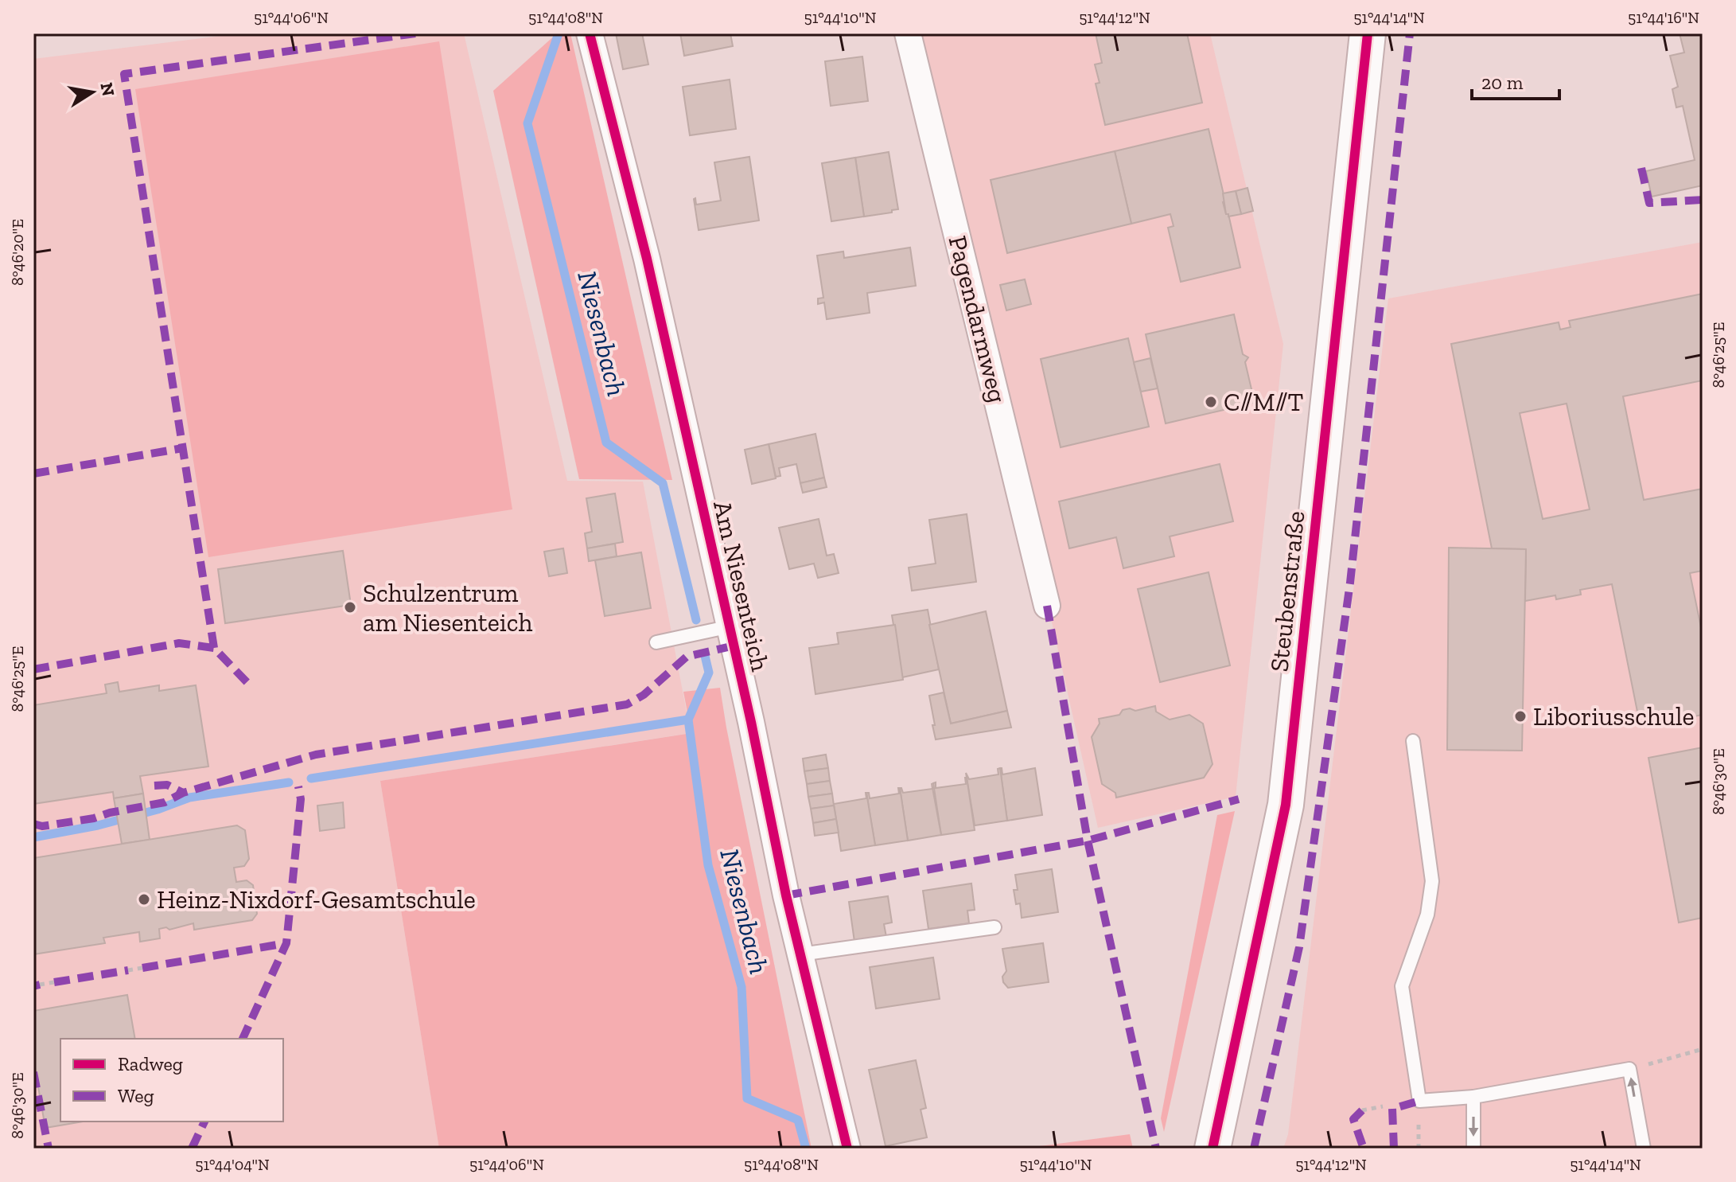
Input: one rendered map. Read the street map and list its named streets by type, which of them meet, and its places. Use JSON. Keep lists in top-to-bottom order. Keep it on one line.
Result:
{"streets":{"street":["Pagendarmweg","Am Niesenteich","Steubenstraße"]},"water":["Niesenbach"],"places":["C//M//T","Schulzentrum am Niesenteich","Liboriusschule","Heinz-Nixdorf-Gesamtschule"],"legend":["Radweg","Weg"],"scale_bar":"20 m","north":"right","coordinates":["51°44'06\"N","51°44'08\"N","51°44'10\"N","51°44'12\"N","51°44'14\"N","51°44'16\"N","8°46'20\"E","8°46'25\"E","8°46'30\"E","51°44'04\"N"]}
